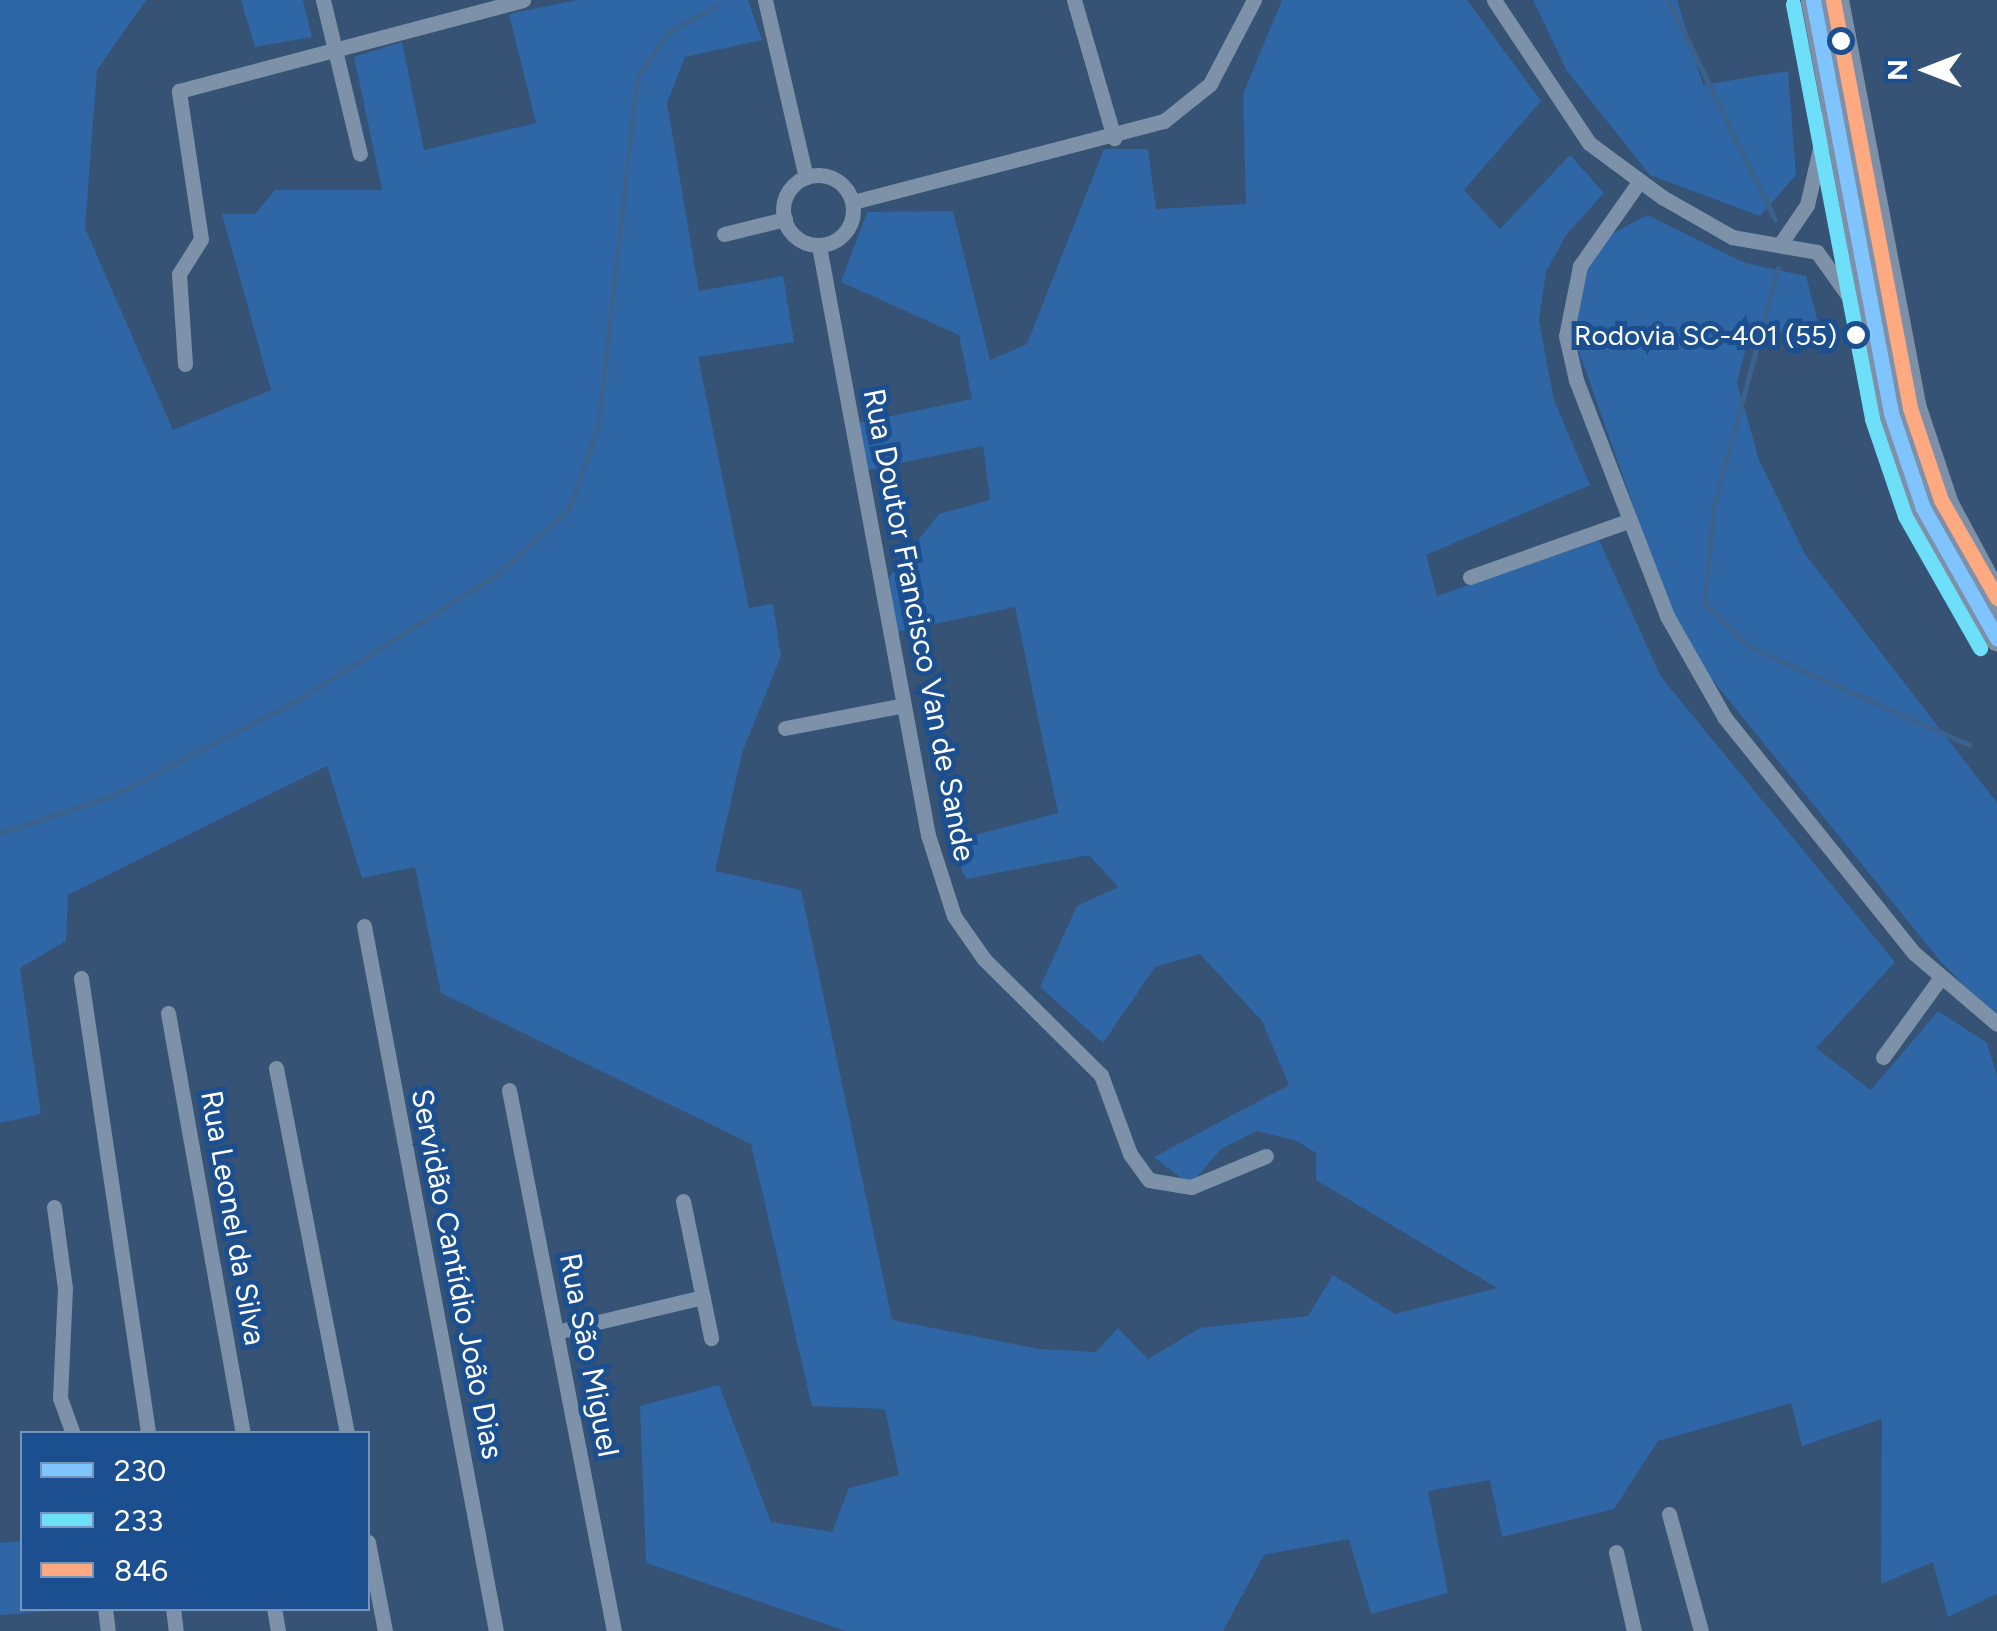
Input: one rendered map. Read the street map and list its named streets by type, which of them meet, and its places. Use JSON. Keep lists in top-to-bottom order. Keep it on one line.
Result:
{"streets":{"street":["Rua Doutor Francisco Van de Sande","Rua Leonel da Silva","Servidão Cantídio João Dias","Rua São Miguel"]},"places":["Rodovia SC-401 (55)"],"lines":["transit line 230","transit line 846","transit line 233"],"legend":["230","233","846"],"north":"left"}
